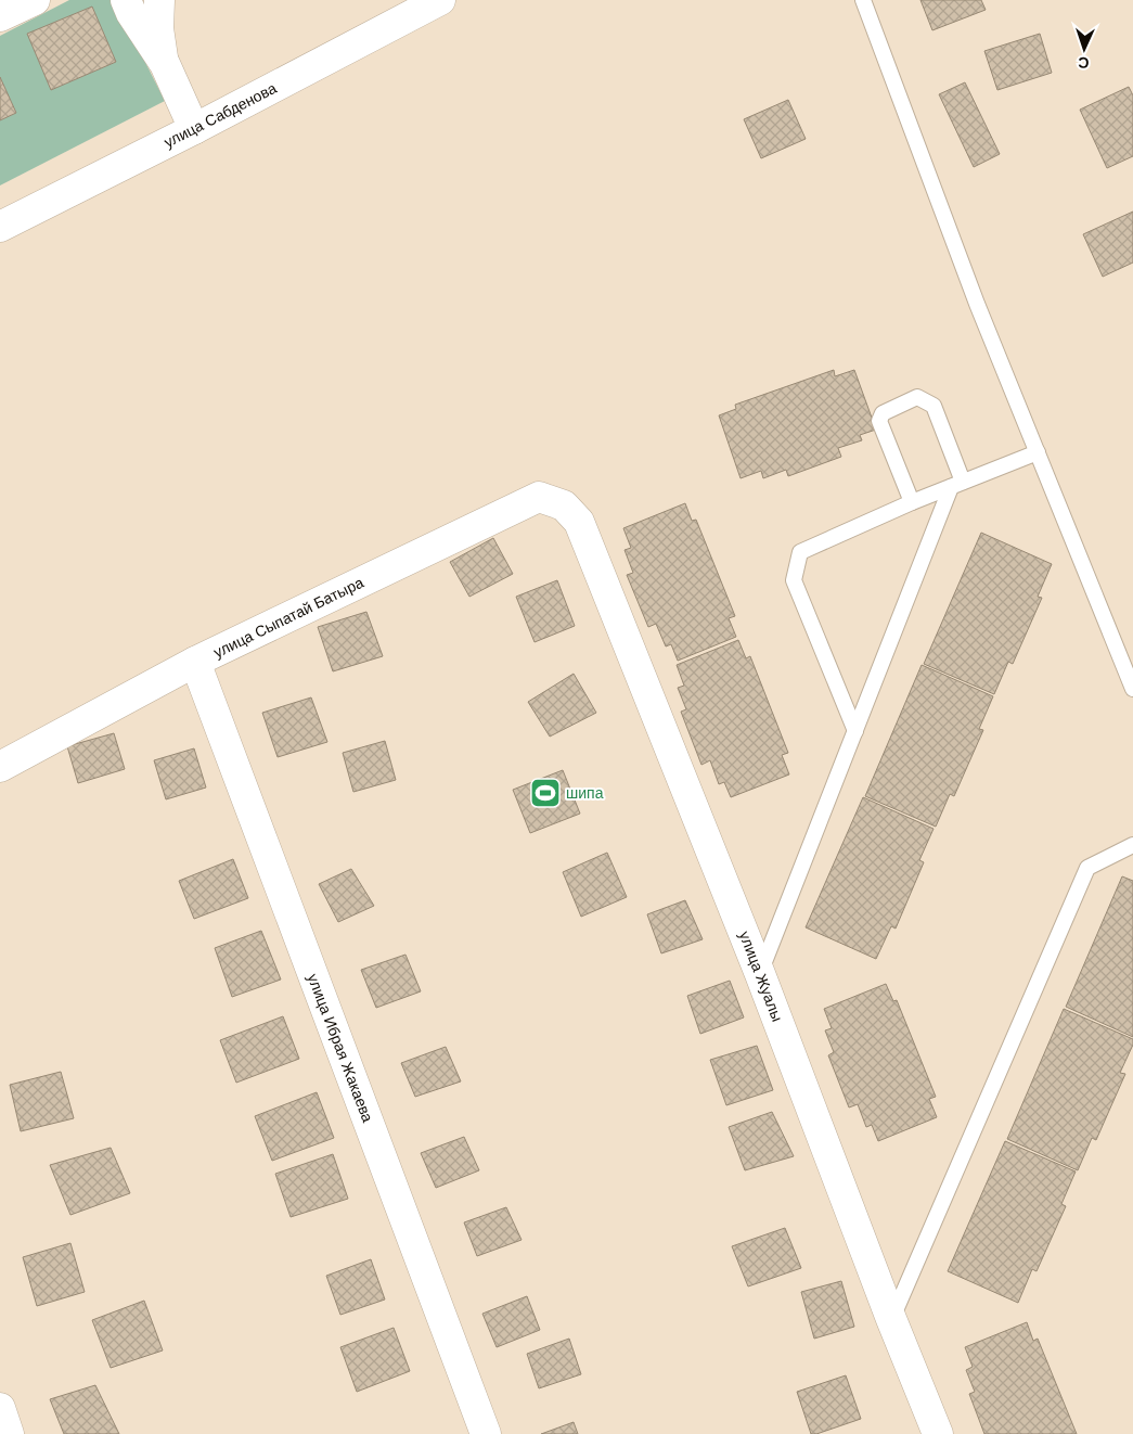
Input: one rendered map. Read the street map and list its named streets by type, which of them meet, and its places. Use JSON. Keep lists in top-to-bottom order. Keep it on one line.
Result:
{"streets":{"street":["улица Сабденова","улица Сыпатай Батыра","улица Жуалы","улица Ибрая Жакаева"]},"crossings":[["улица Сыпатай Батыра","улица Жуалы"],["улица Сыпатай Батыра","улица Ибрая Жакаева"]],"places":{"sports":["шипа"]},"north":"bottom"}
